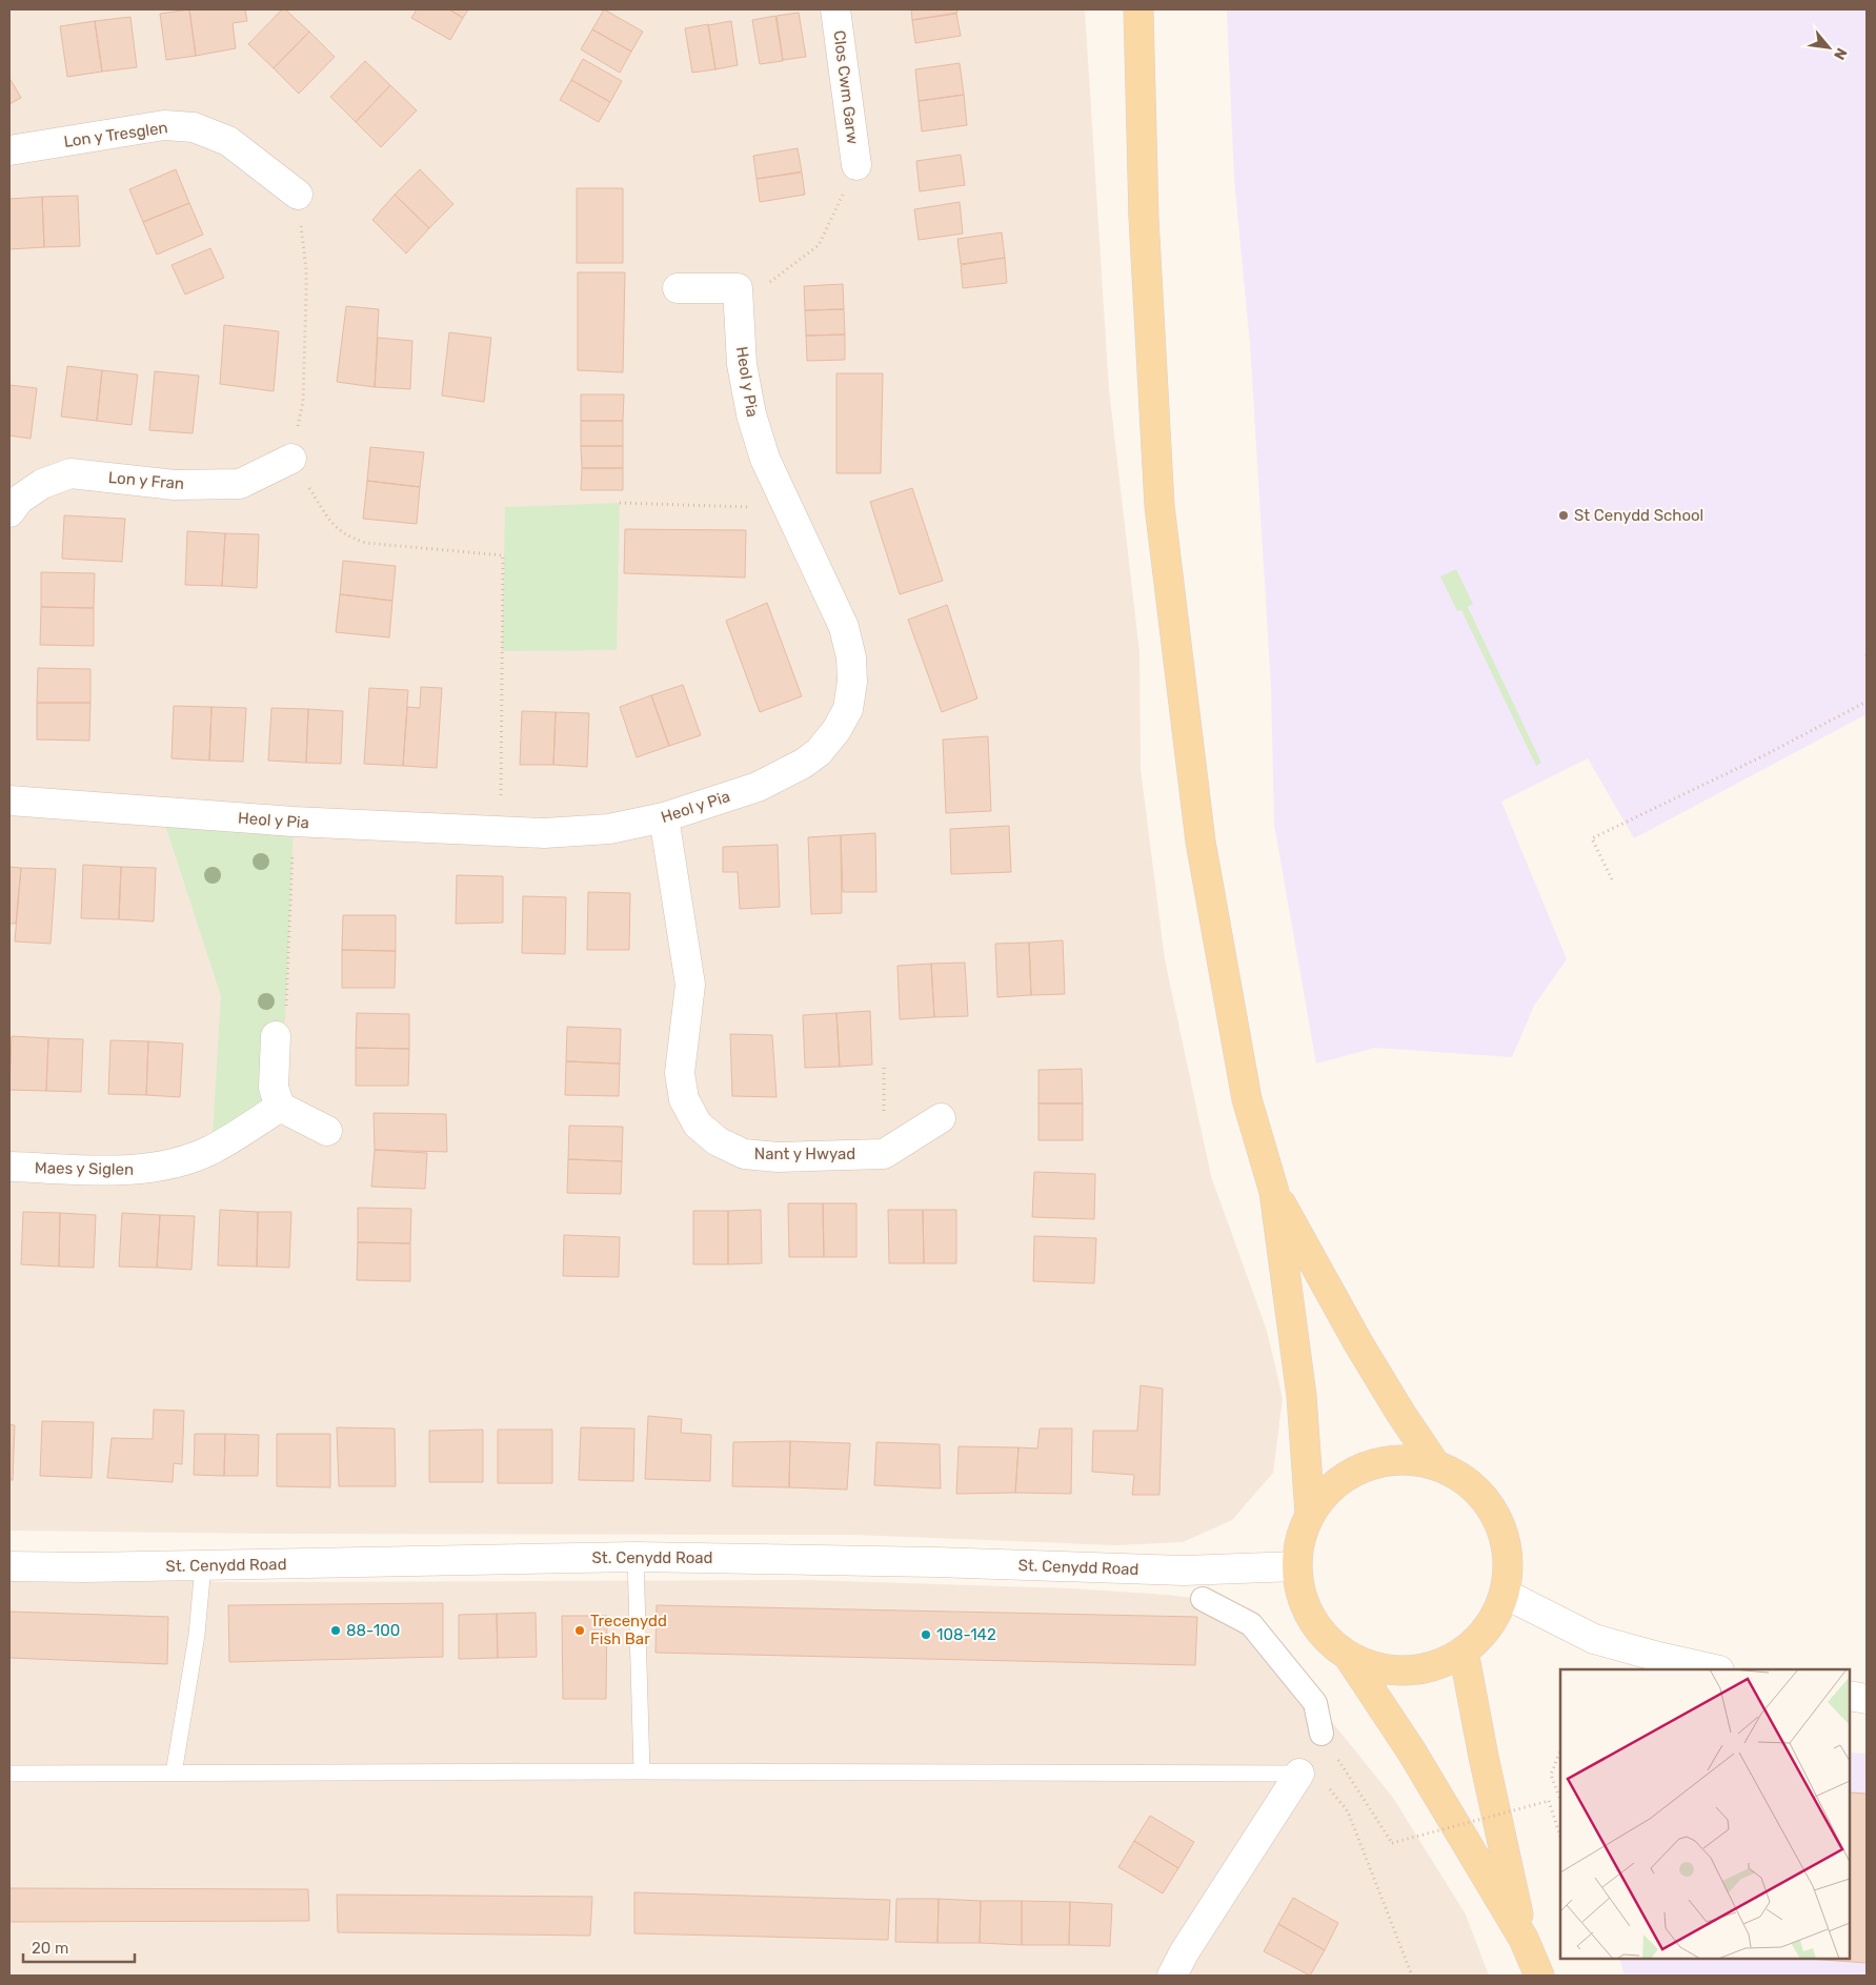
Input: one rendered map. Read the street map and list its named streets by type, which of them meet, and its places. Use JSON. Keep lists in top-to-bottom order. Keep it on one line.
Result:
{"streets":{"street":["Clos Cwm Garw","Lon y Tresglen","Heol y Pia","Lon y Fran","Nant y Hwyad","Maes y Siglen","St. Cenydd Road"]},"crossings":[["Heol y Pia","Nant y Hwyad"]],"places":["St Cenydd School","88-100","Trecenydd Fish Bar","108-142"],"scale_bar":"20 m","north":"bottom right"}
